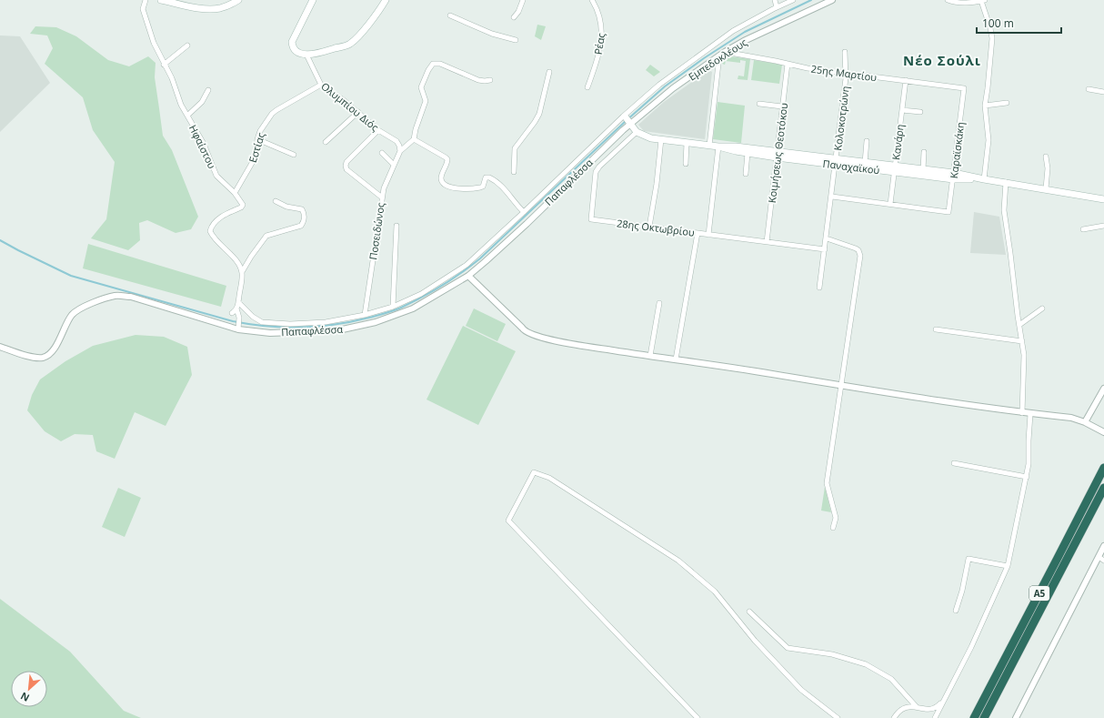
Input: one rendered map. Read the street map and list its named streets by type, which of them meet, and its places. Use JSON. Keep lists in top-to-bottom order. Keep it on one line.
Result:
{"streets":{"highway":["Α5"],"main road":["Παναχαϊκού"],"street":["Ρέας","Εμπεδοκλέους","25ης Μαρτίου","Ολυμπίου Διός","Κολοκοτρώνη","Κανάρη","Ηφαίστου","Εστίας","Καραϊσκάκη","Κοιμήσεως Θεοτόκου","Παπαφλέσσα","28ης Οκτωβρίου","Ποσειδώνος"]},"crossings":[["Εμπεδοκλέους","25ης Μαρτίου"],["Εμπεδοκλέους","Παπαφλέσσα"],["25ης Μαρτίου","Κολοκοτρώνη"],["25ης Μαρτίου","Κανάρη"],["25ης Μαρτίου","Καραϊσκάκη"],["25ης Μαρτίου","Κοιμήσεως Θεοτόκου"],["Ολυμπίου Διός","Εστίας"],["Ολυμπίου Διός","Ποσειδώνος"],["Κολοκοτρώνη","Παναχαϊκού"],["Κολοκοτρώνη","28ης Οκτωβρίου"],["Κανάρη","Καραϊσκάκη"],["Κανάρη","Παναχαϊκού"],["Ηφαίστου","Εστίας"],["Καραϊσκάκη","Παναχαϊκού"],["Κοιμήσεως Θεοτόκου","Παναχαϊκού"],["Κοιμήσεως Θεοτόκου","28ης Οκτωβρίου"],["Παναχαϊκού","28ης Οκτωβρίου"]],"districts":["Νέο Σούλι"],"scale_bar":"100 m","north":"bottom left"}
